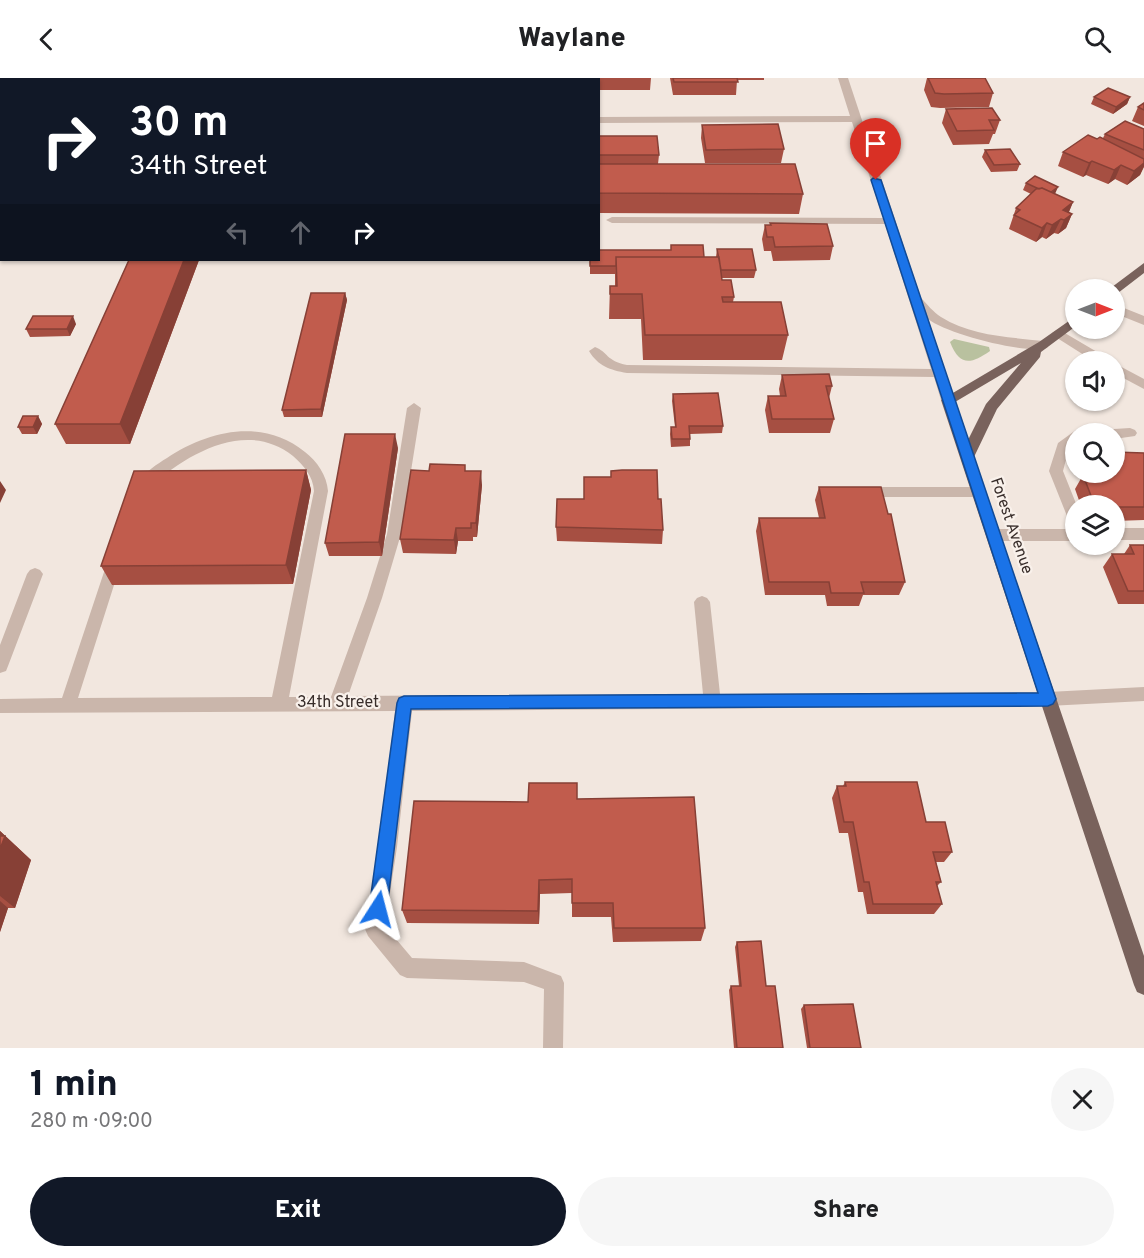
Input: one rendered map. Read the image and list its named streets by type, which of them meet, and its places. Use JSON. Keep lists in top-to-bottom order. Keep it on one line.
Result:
{"streets":{"main road":["Forest Avenue"],"street":["34th Street"]},"crossings":[["Forest Avenue","34th Street"]],"north":"right","page":{"header":"Waylane","turn":["30 m","34th Street"],"heading":["1 min","280 m · 09:00"],"buttons":["Exit","Share"]}}
